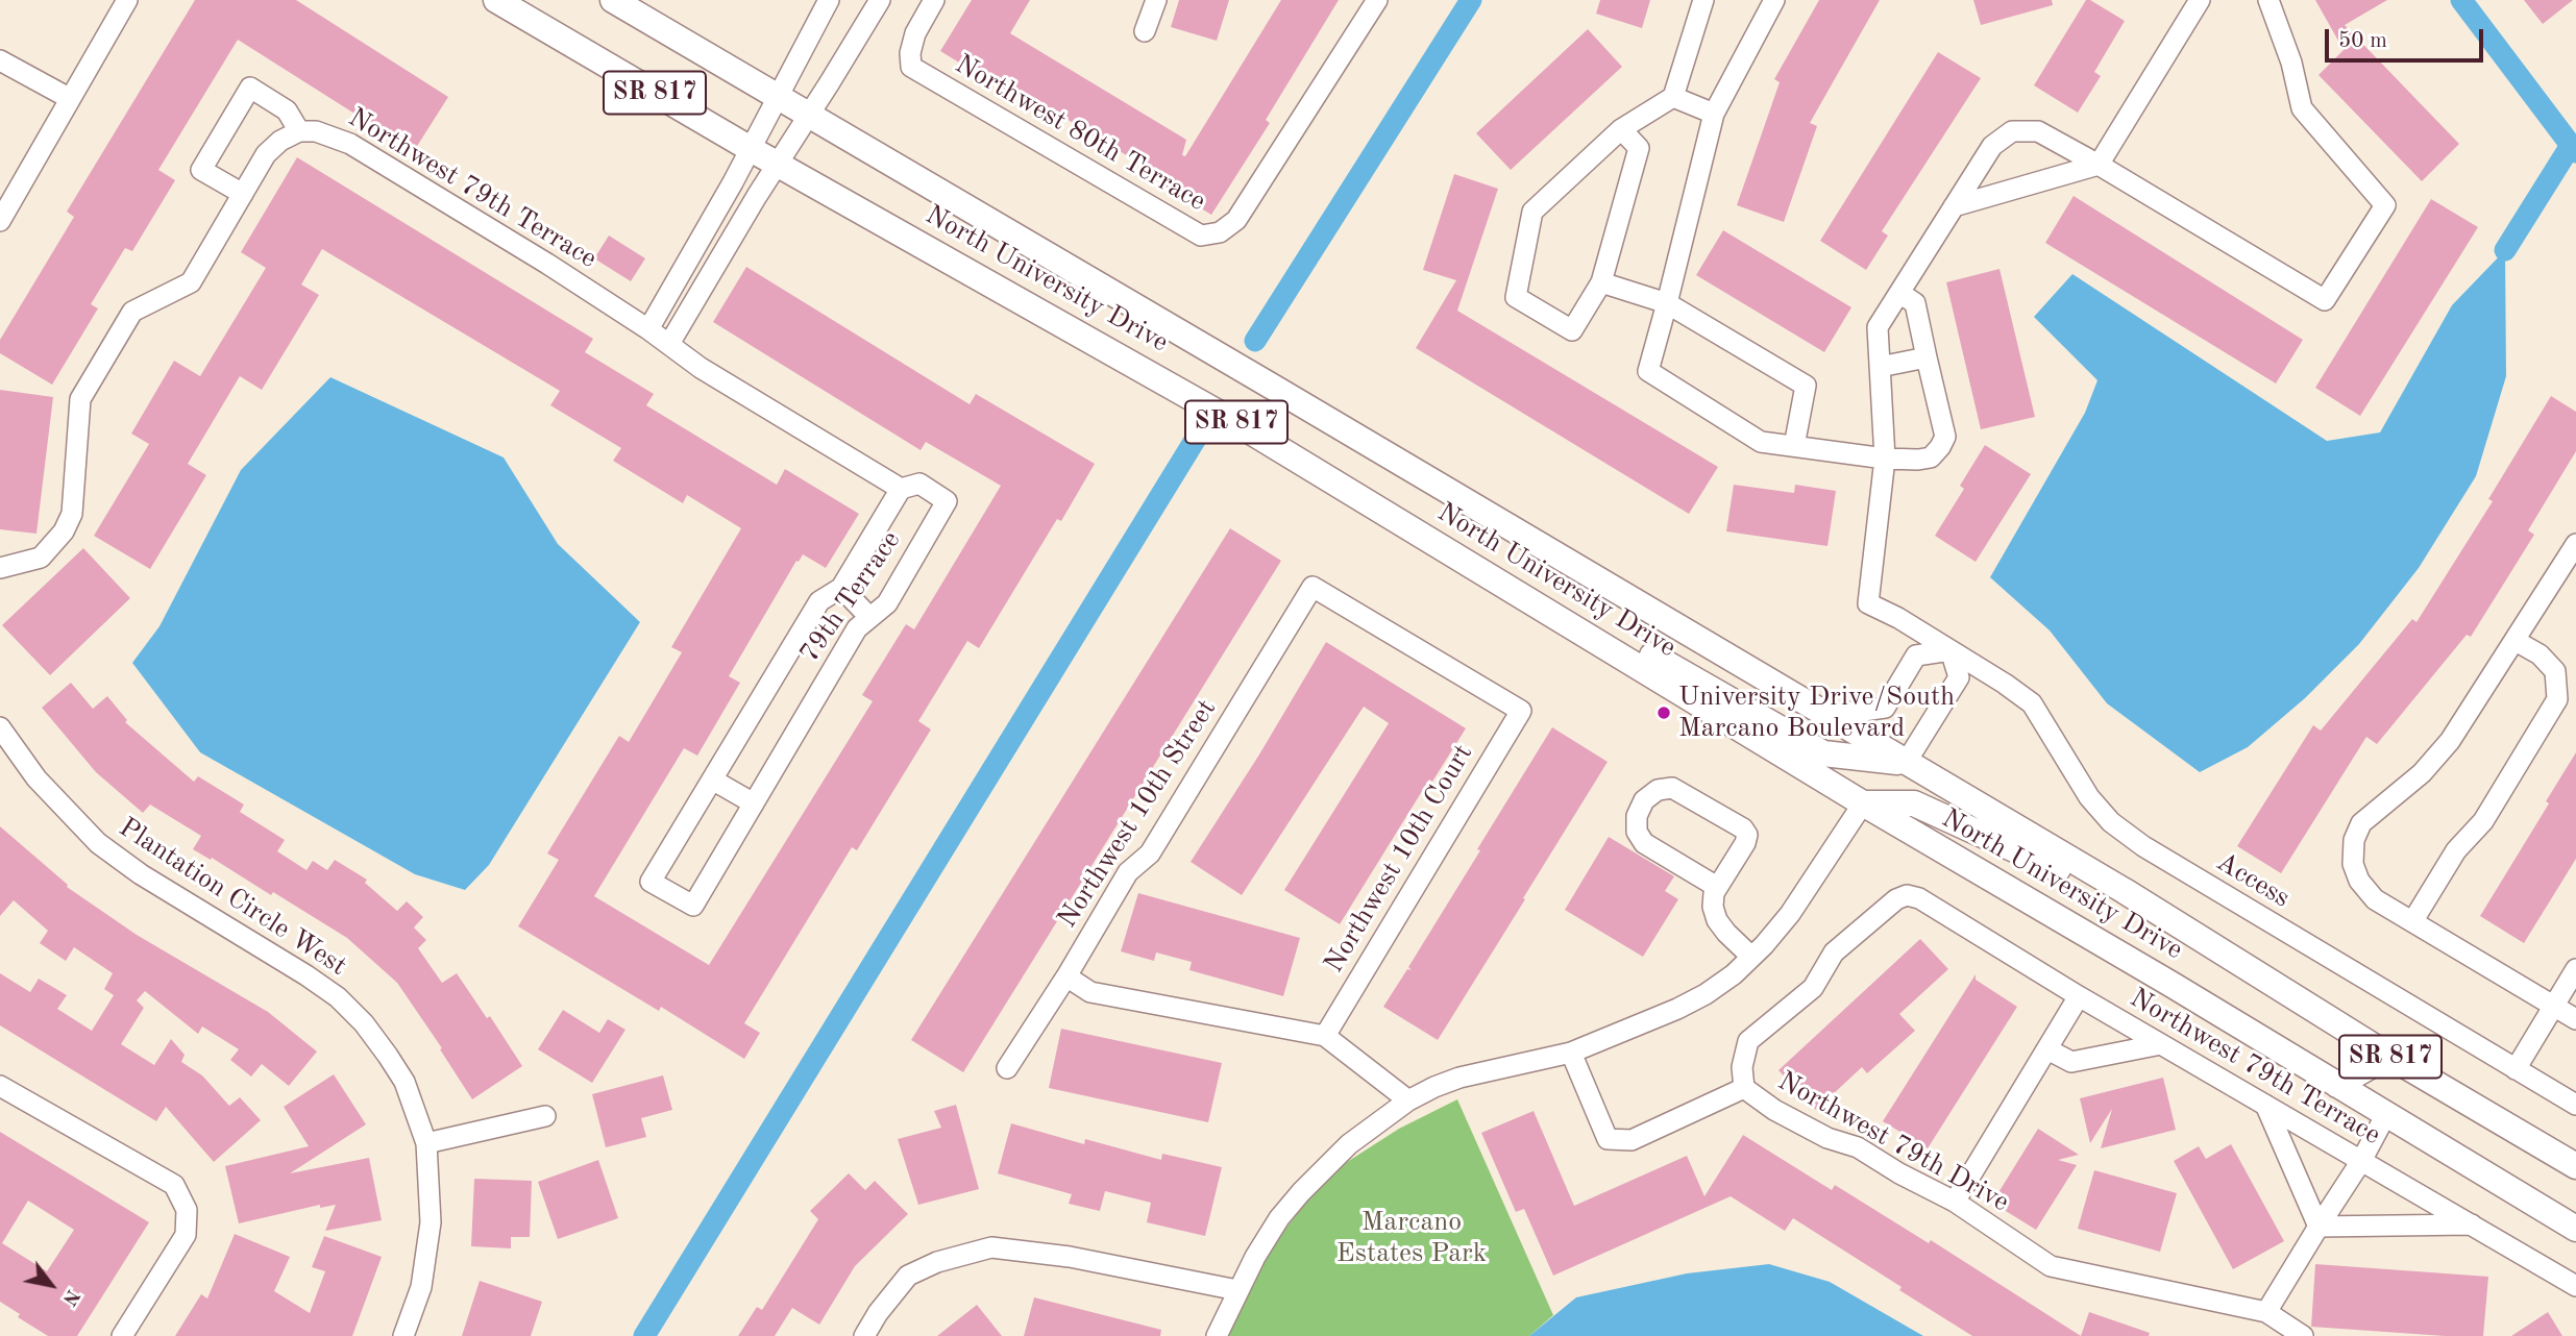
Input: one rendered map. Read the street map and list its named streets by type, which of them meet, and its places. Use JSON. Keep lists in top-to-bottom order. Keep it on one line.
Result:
{"streets":{"main road":["SR 817","North University Drive"],"street":["Northwest 80th Terrace","Northwest 79th Terrace","79th Terrace","Northwest 10th Street","Northwest 10th Court","Access","Plantation Circle West","Northwest 79th Drive"]},"crossings":[["Northwest 79th Terrace","79th Terrace"],["Northwest 79th Terrace","Northwest 79th Drive"],["Northwest 10th Street","Northwest 10th Court"]],"parks":["Marcano Estates Park"],"places":["University Drive/South Marcano Boulevard"],"scale_bar":"50 m","north":"bottom right"}
